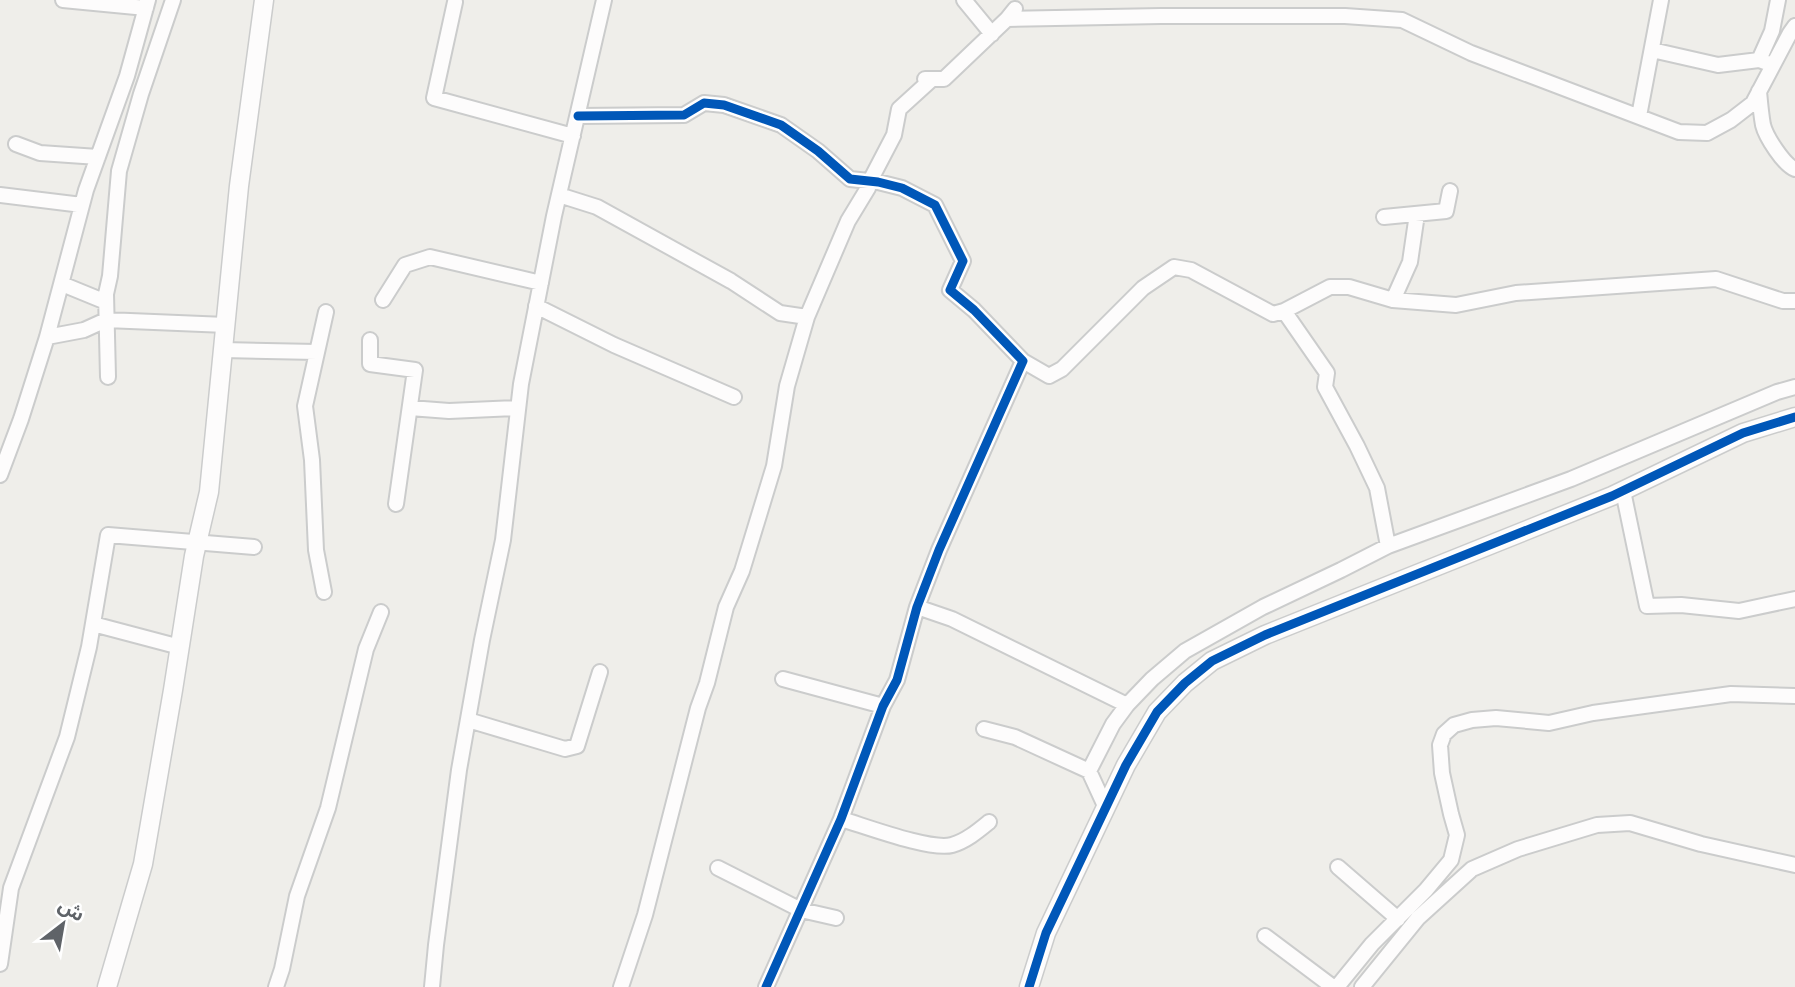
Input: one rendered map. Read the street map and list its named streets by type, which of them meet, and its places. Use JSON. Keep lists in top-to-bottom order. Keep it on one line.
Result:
{"north":"top right"}
